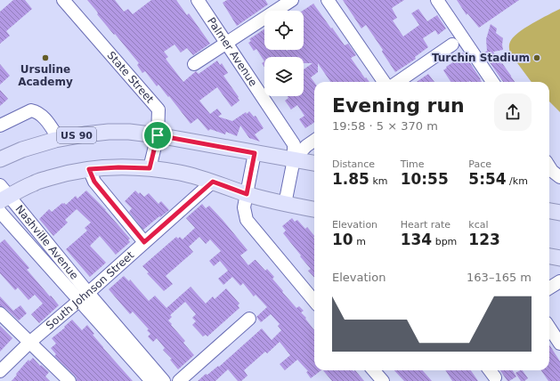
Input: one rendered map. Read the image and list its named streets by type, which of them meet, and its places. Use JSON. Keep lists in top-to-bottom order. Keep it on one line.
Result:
{"streets":{"main road":["US 90"],"street":["Palmer Avenue","State Street","Nashville Avenue","South Johnson Street"]},"crossings":[["Palmer Avenue","US 90"],["State Street","US 90"],["Nashville Avenue","South Johnson Street"]],"places":["Ursuline Academy","Turchin Stadium"],"page":{"heading":["Evening run","19:58 · 5 × 370 m"],"stats":[["Distance","1.85 km"],["Time","10:55"],["Pace","5:54 /km"],["Elevation","10 m"],["Heart rate","134 bpm"],["kcal","123"]],"chart":["Elevation","163–165 m"]}}
